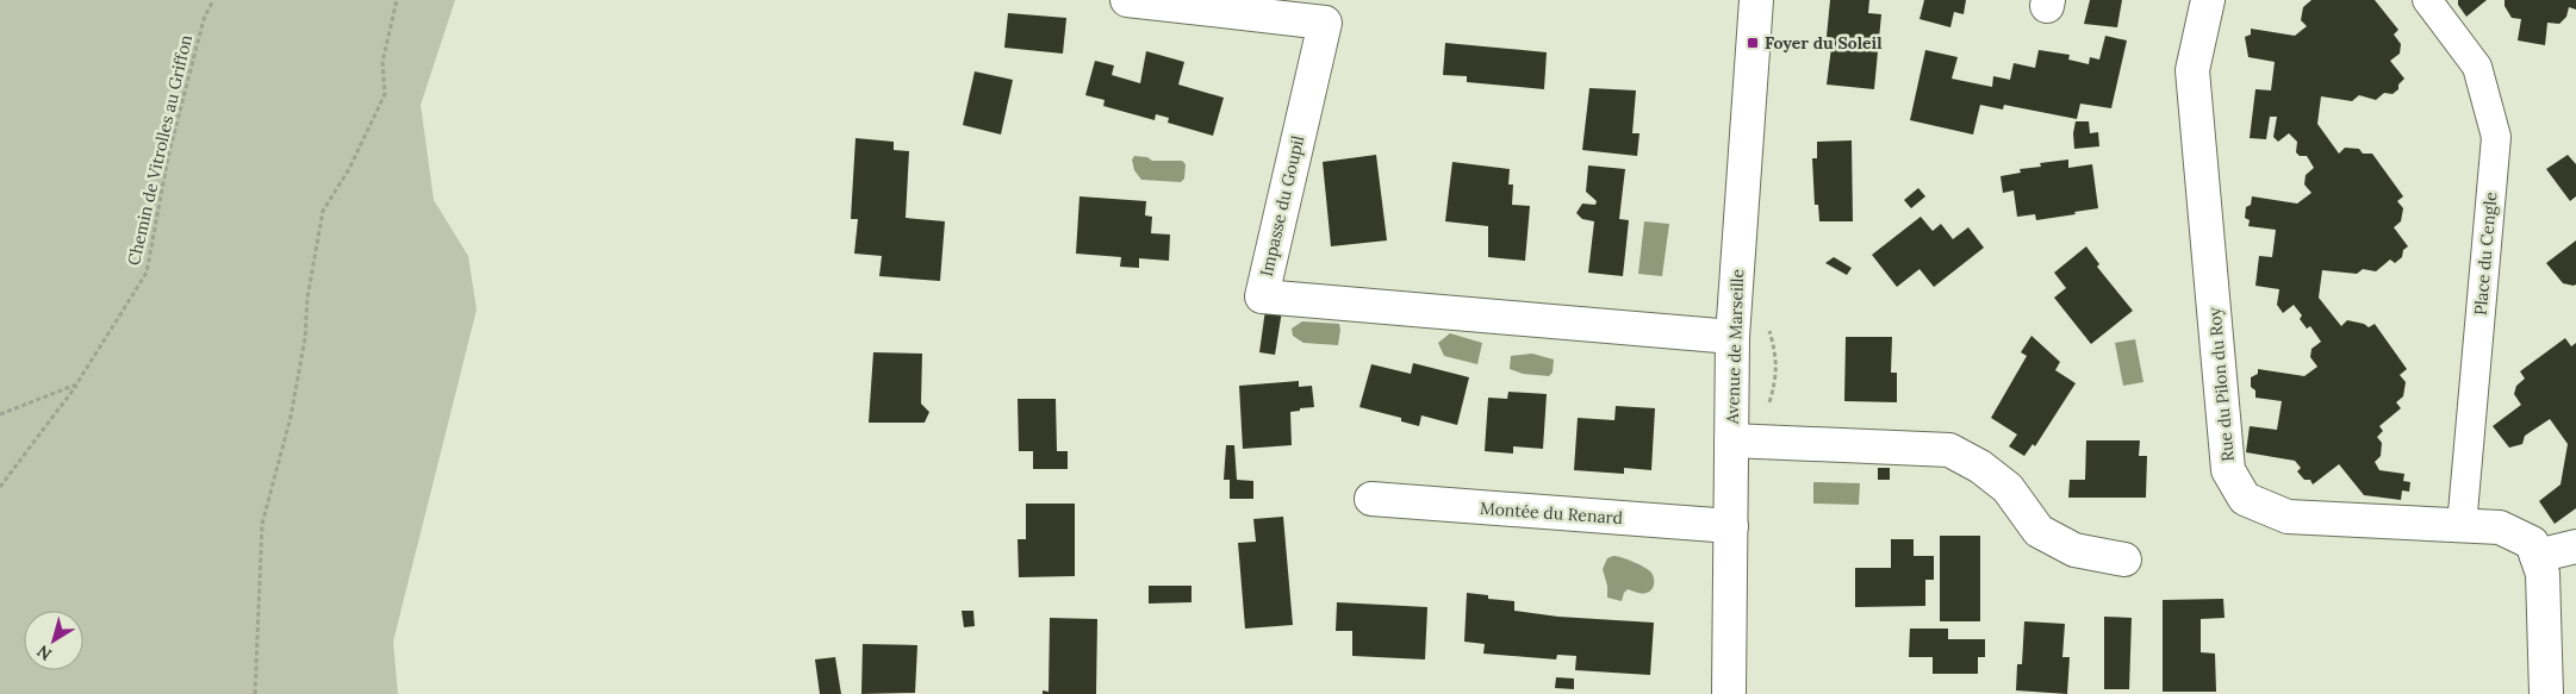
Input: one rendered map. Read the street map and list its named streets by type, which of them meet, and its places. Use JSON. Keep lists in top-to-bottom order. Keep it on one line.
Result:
{"streets":{"street":["Impasse du Goupil","Place du Cengle","Avenue de Marseille","Rue du Pilon du Roy","Montée du Renard"],"path":["Chemin de Vitrolles au Griffon"]},"crossings":[["Impasse du Goupil","Avenue de Marseille"],["Place du Cengle","Rue du Pilon du Roy"],["Avenue de Marseille","Montée du Renard"]],"places":{"transit":["Foyer du Soleil"]},"north":"bottom left"}
